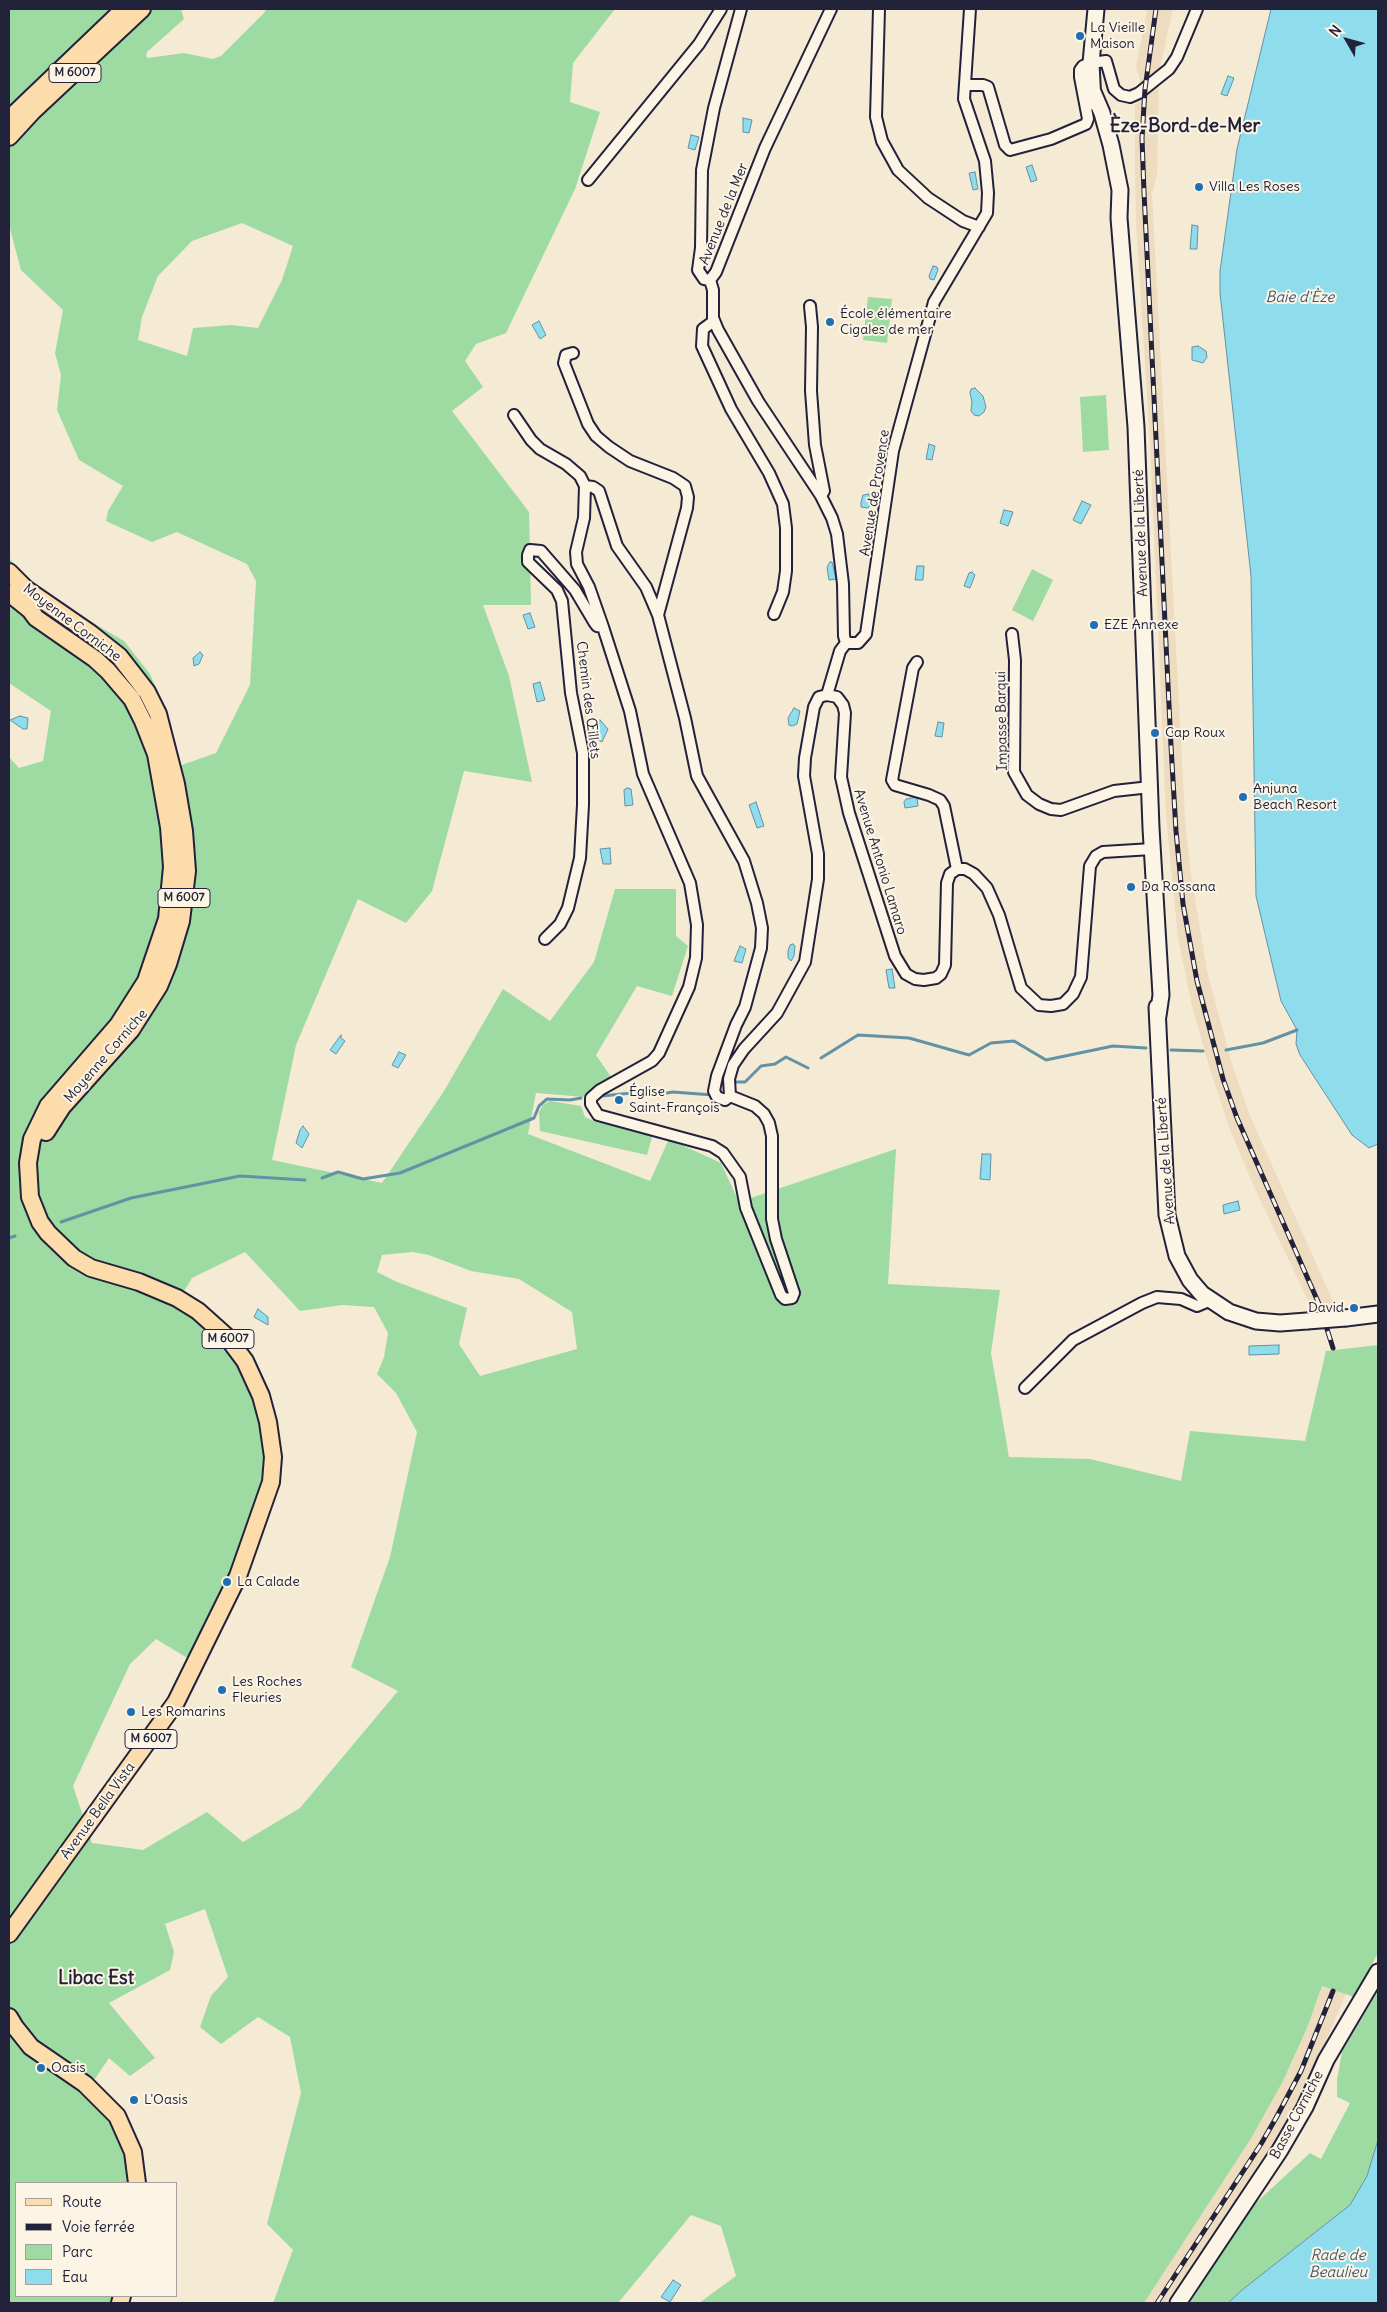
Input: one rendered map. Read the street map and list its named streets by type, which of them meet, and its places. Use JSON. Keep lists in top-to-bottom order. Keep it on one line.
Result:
{"streets":{"main road":["M 6007","Avenue de la Liberté","Moyenne Corniche","Avenue Bella Vista","Basse Corniche"],"street":["Avenue de la Mer","Avenue de Provence","Chemin des Œillets","Impasse Barqui","Avenue Antonio Lamaro"]},"crossings":[["Avenue de la Liberté","Impasse Barqui"],["Moyenne Corniche","Avenue Bella Vista"]],"districts":["Èze-Bord-de-Mer","Libac Est"],"water":["Baie d'Èze","Rade de Beaulieu"],"places":["La Vieille Maison","Villa Les Roses","École élémentaire Cigales de mer","EZE Annexe","Cap Roux","Anjuna Beach Resort","Da Rossana","Église Saint-François","David","La Calade","Les Roches Fleuries","Les Romarins","Oasis","L'Oasis"],"legend":["Route","Voie ferrée","Parc","Eau"],"north":"top left"}
